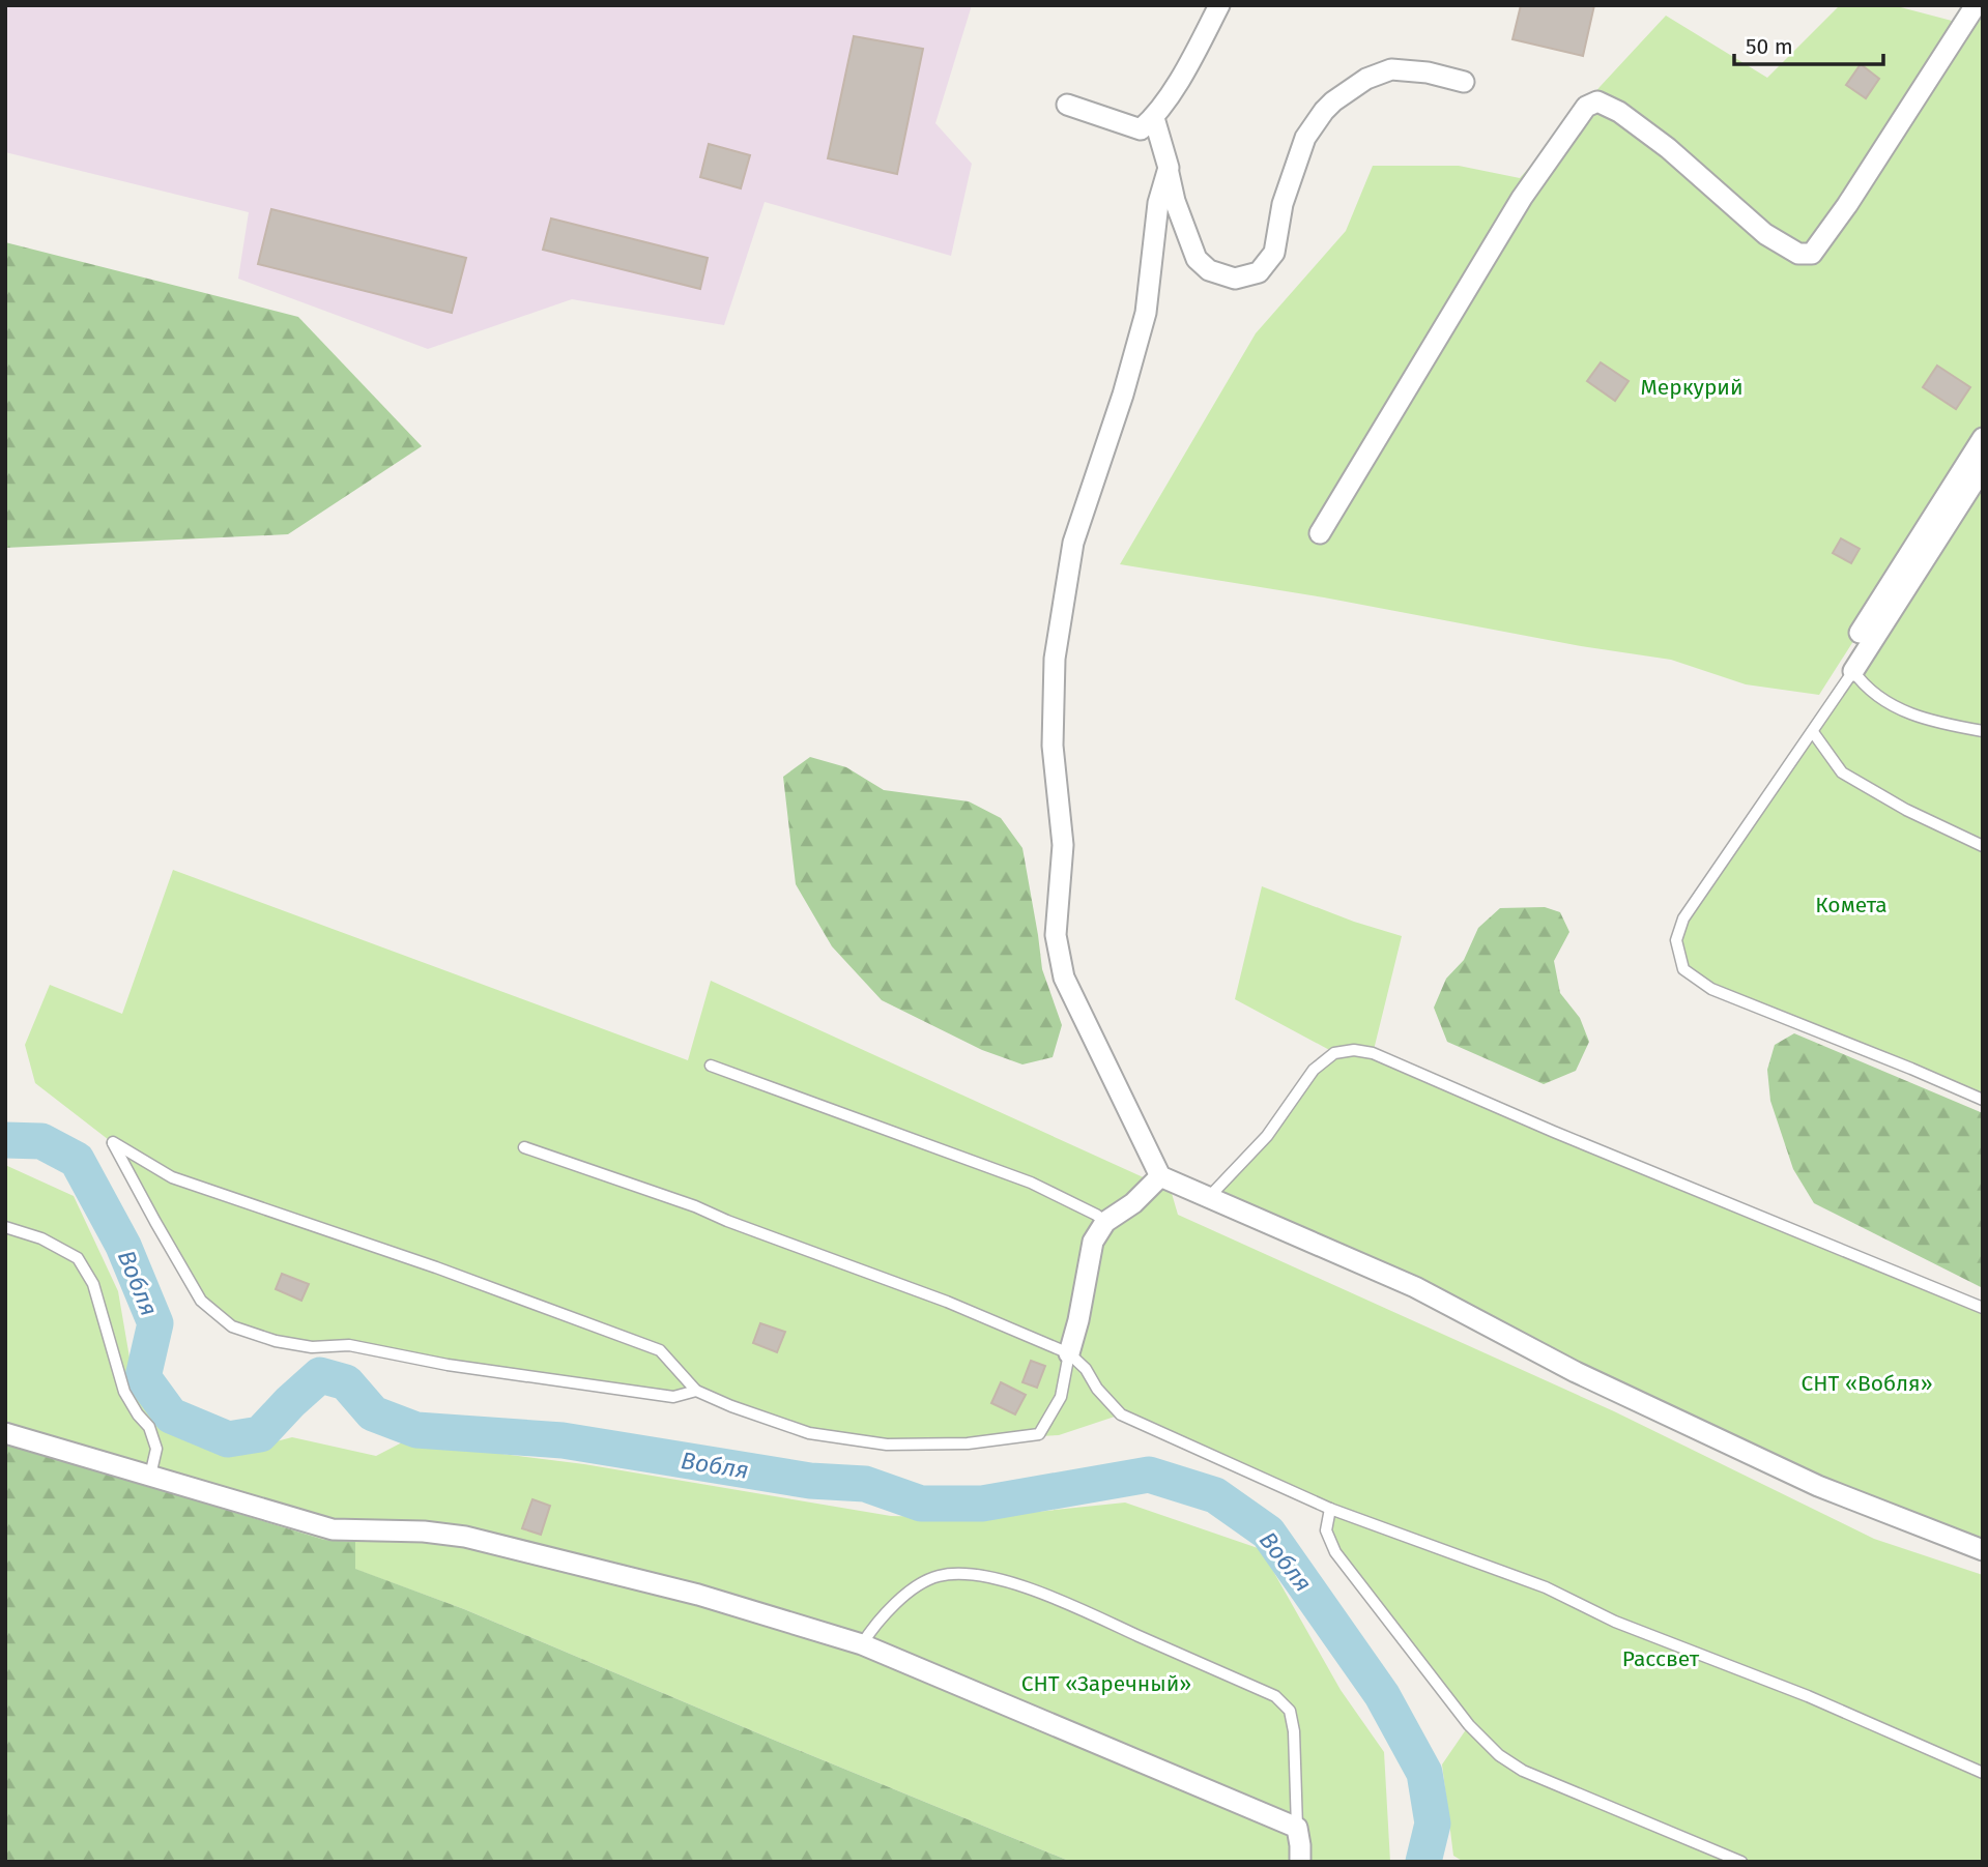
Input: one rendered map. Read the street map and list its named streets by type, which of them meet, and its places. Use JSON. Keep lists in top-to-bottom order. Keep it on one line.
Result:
{"water":["Вобля"],"parks":["Меркурий","Комета","СНТ «Вобля»","Рассвет","СНТ «Заречный»"],"scale_bar":"50 m"}
